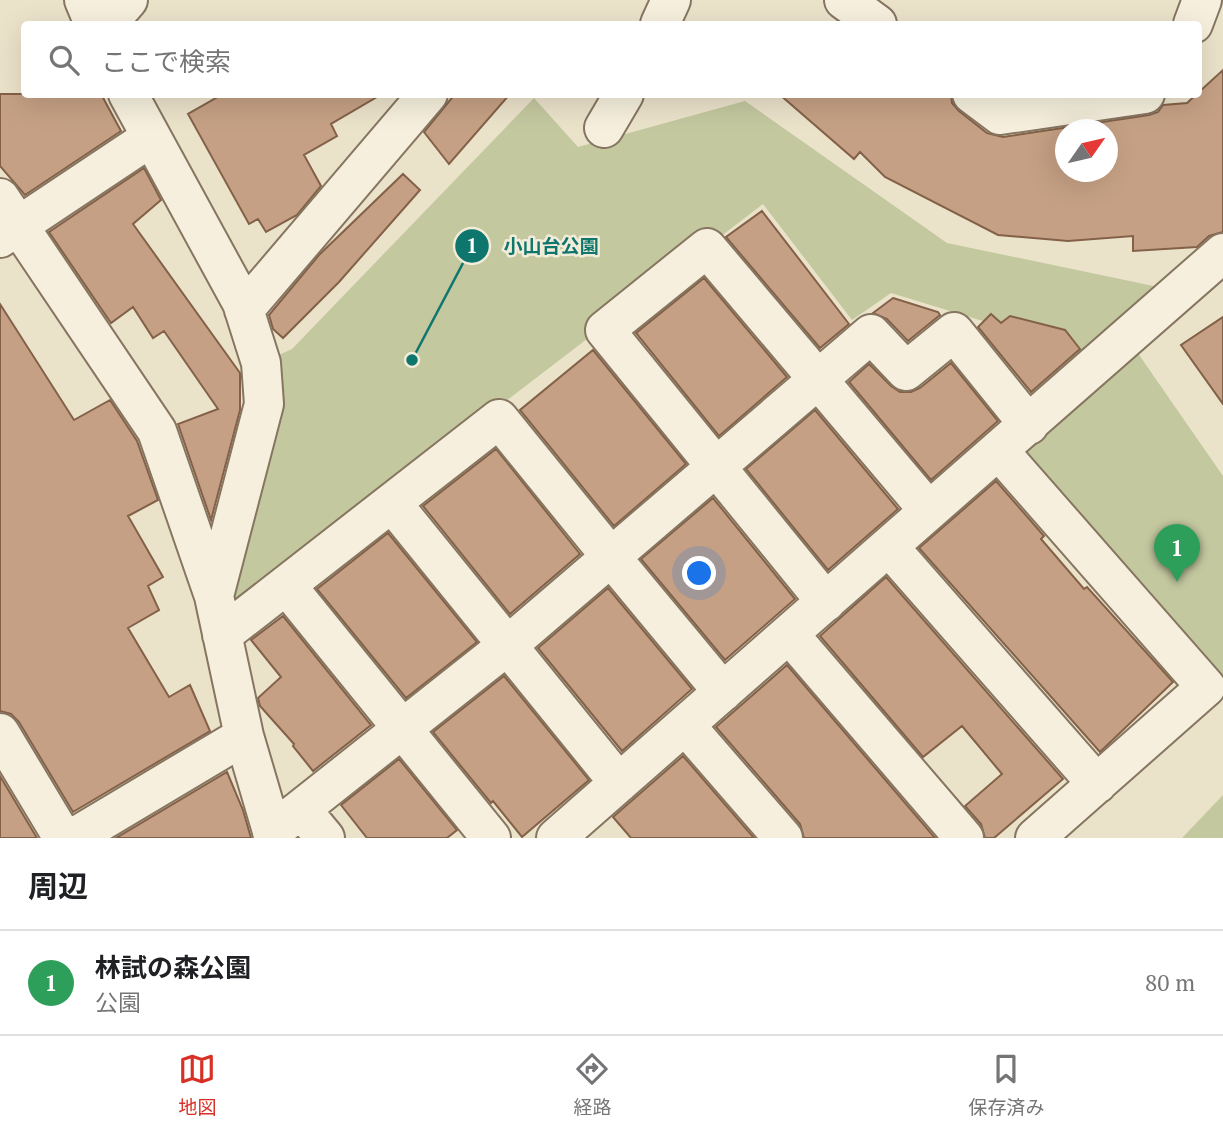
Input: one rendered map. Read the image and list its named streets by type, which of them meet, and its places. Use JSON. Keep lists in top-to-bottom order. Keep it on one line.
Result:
{"places":["小山台公園"],"north":"top right","page":{"search":"ここで検索","pins":"1","heading":"周辺","list":[{"mark":"1","name":"林試の森公園","note":"公園","value":"80 m"}],"nav":["地図","経路","保存済み"]}}
